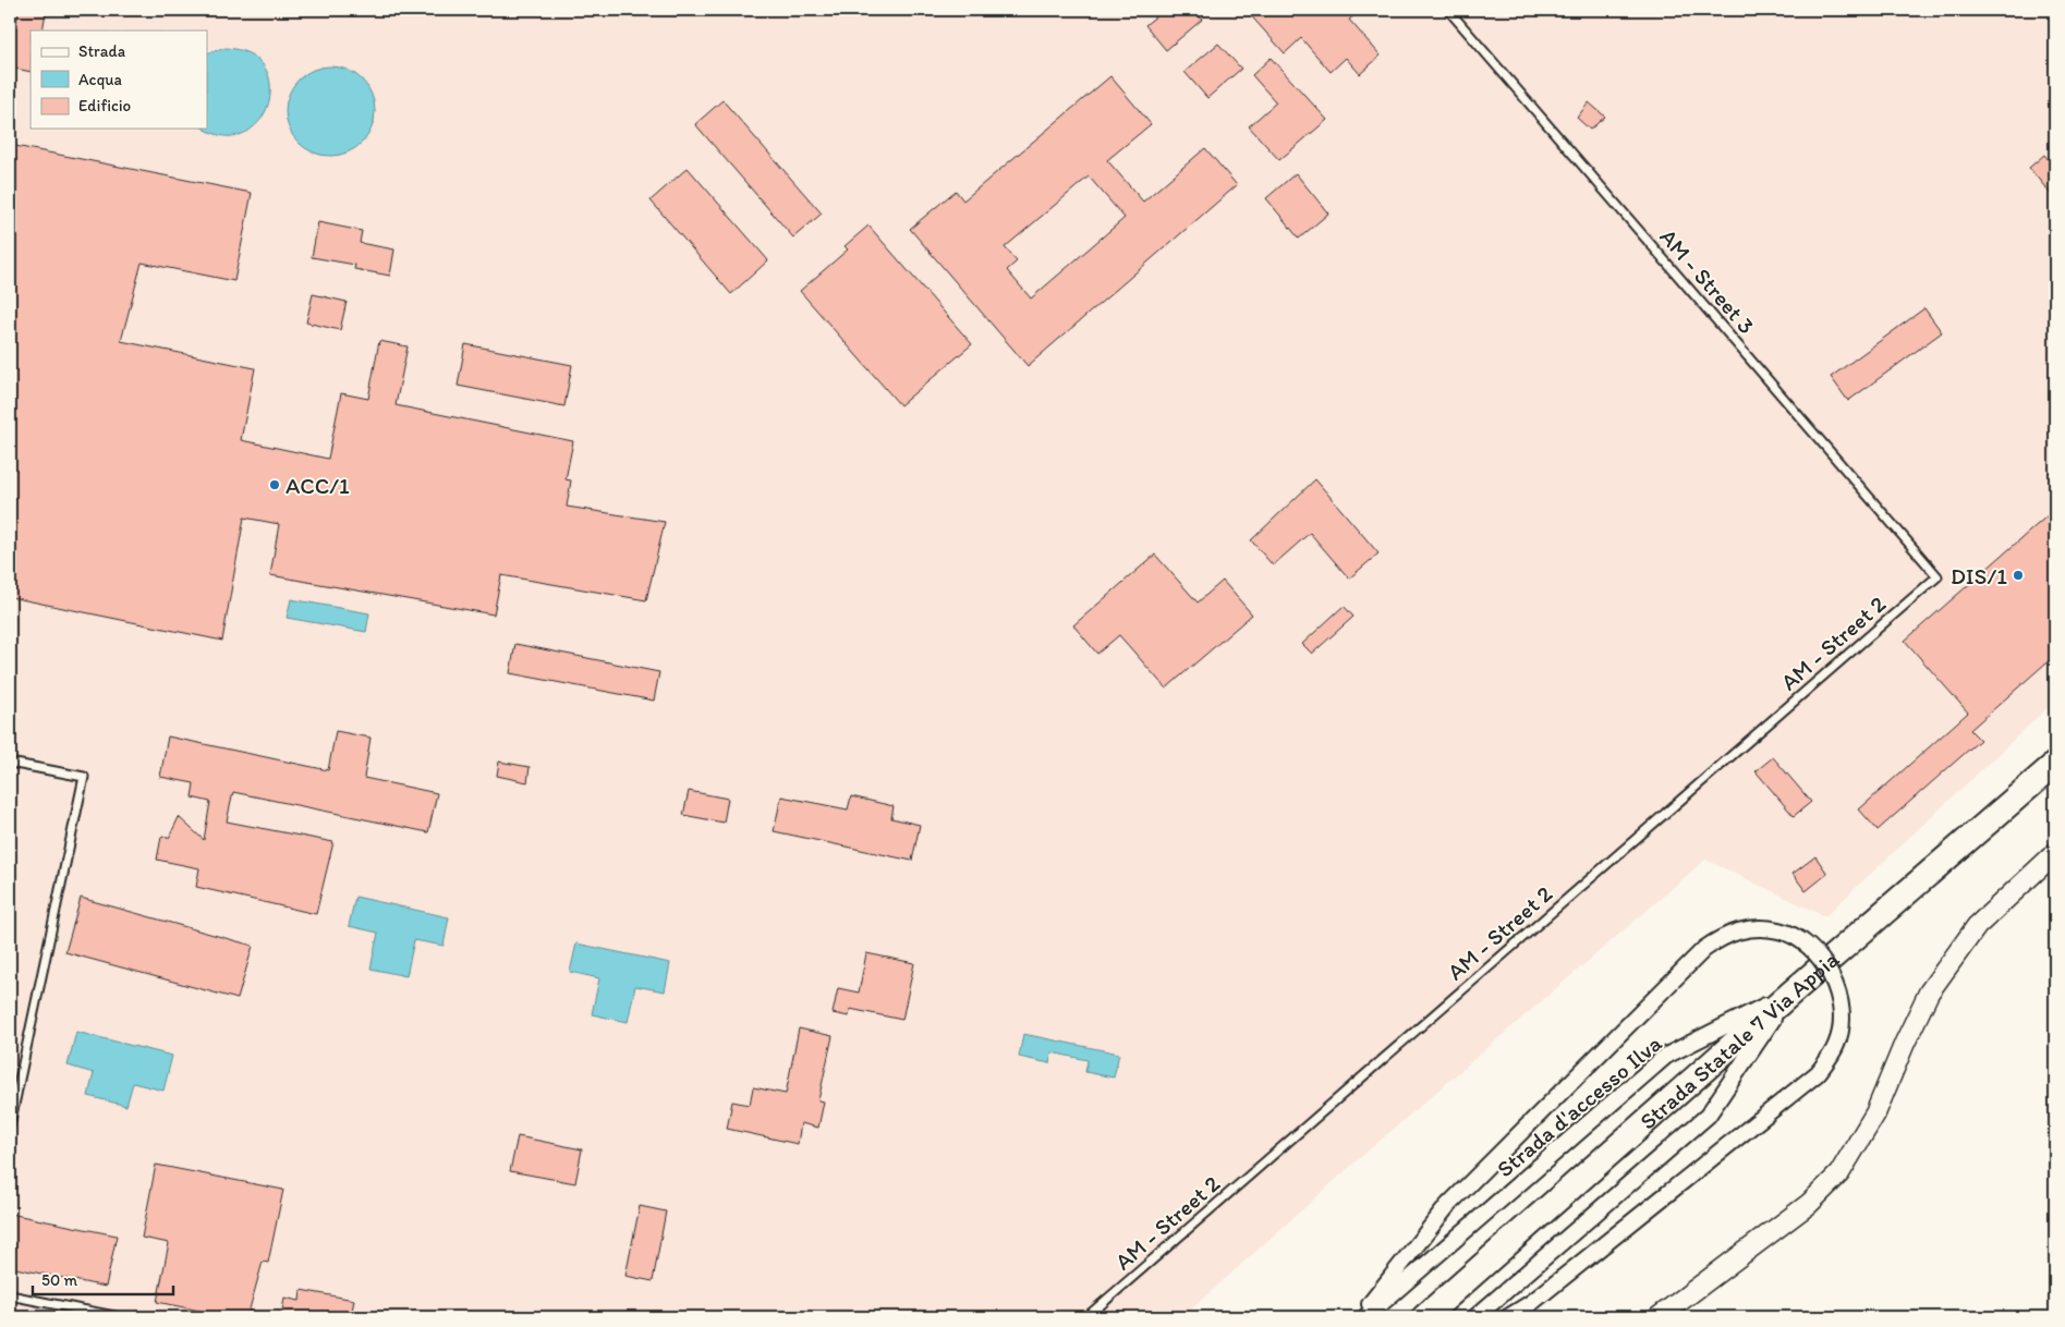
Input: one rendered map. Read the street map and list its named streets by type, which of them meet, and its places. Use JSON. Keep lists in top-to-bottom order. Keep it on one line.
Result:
{"streets":{"main road":["Strada Statale 7 Via Appia"],"street":["Strada d'accesso Ilva"],"lane":["AM - Street 3","AM - Street 2"]},"crossings":[["AM - Street 3","AM - Street 2"],["Strada Statale 7 Via Appia","Strada d'accesso Ilva"]],"places":["ACC/1","DIS/1"],"legend":["Strada","Acqua","Edificio"],"scale_bar":"50 m"}
